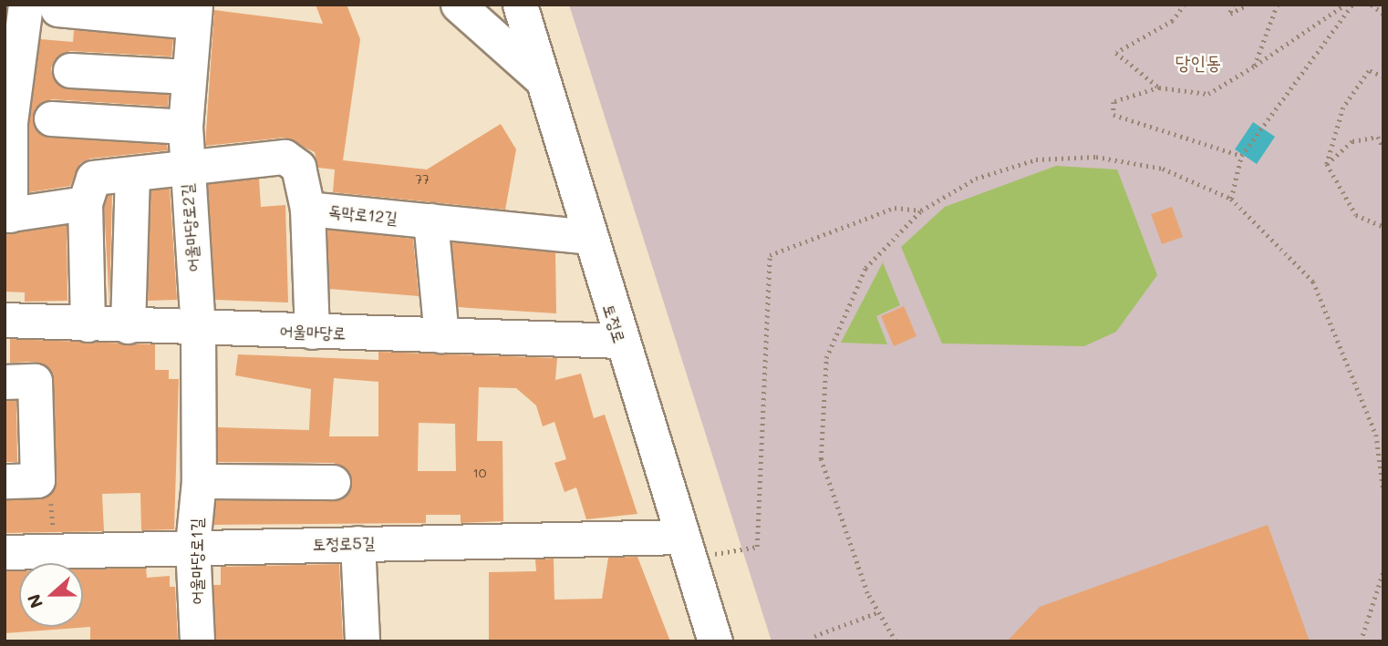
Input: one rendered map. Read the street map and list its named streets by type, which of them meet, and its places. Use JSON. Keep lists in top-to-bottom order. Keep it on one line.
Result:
{"streets":{"street":["독막로12길","어울마당로2길","토정로","어울마당로","토정로5길","어울마당로1길"]},"crossings":[["독막로12길","어울마당로2길"],["독막로12길","토정로"],["어울마당로2길","어울마당로"],["어울마당로2길","어울마당로1길"],["토정로","어울마당로"],["토정로","토정로5길"],["어울마당로","어울마당로1길"],["토정로5길","어울마당로1길"]],"districts":["당인동"],"house_numbers":["77","10"],"north":"left"}
